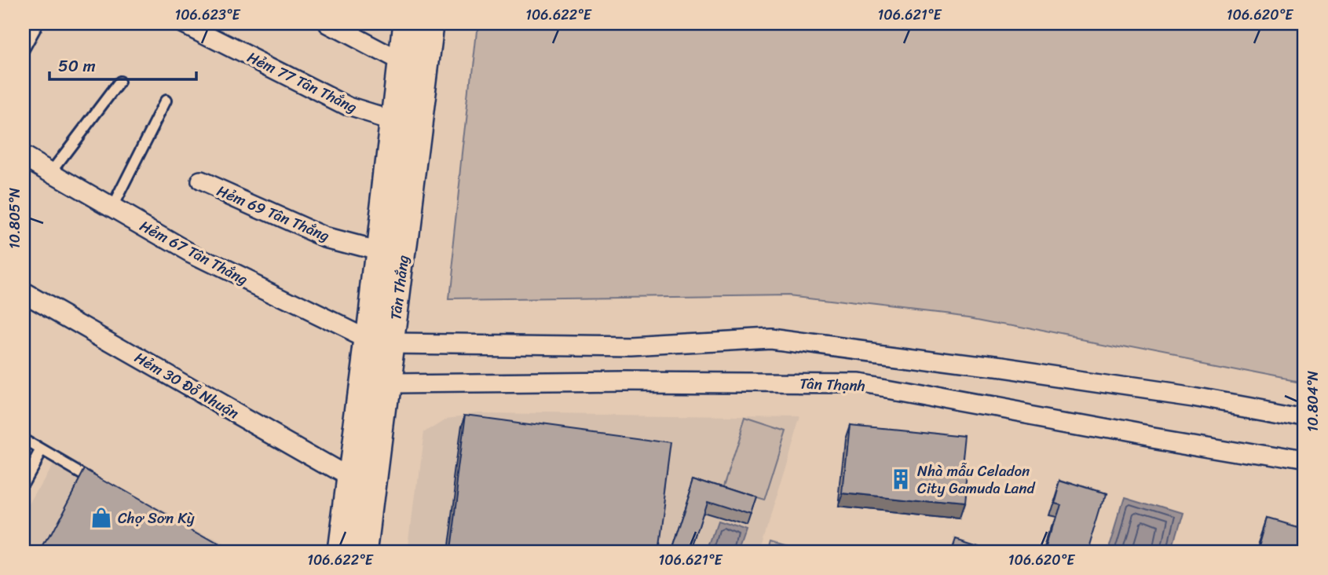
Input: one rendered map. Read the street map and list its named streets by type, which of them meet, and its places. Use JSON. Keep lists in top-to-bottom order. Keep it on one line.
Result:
{"streets":{"street":["Hẻm 77 Tân Thắng","Hẻm 69 Tân Thắng","Hẻm 67 Tân Thắng","Tân Thắng","Tân Thạnh","Hẻm 30 Đỗ Nhuận"]},"crossings":[["Hẻm 77 Tân Thắng","Tân Thắng"],["Hẻm 69 Tân Thắng","Tân Thắng"],["Hẻm 67 Tân Thắng","Tân Thắng"],["Tân Thắng","Tân Thạnh"],["Tân Thắng","Hẻm 30 Đỗ Nhuận"]],"places":{"building":["Nhà mẫu Celadon City Gamuda Land"],"shop":["Chợ Sơn Kỳ"]},"scale_bar":"50 m","coordinates":["106.623°E","106.622°E","106.621°E","106.620°E","10.805°N","10.804°N"]}
